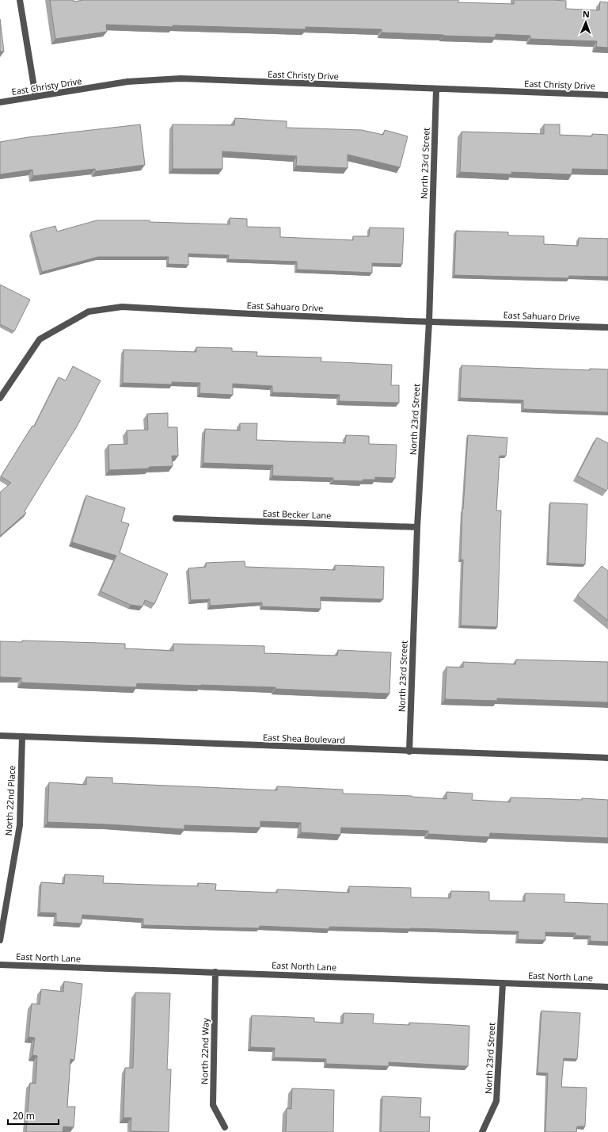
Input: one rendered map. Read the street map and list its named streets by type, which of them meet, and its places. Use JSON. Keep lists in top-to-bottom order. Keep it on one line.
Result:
{"streets":{"street":["East Christy Drive","North 23rd Street","East Sahuaro Drive","East Becker Lane","East Shea Boulevard","North 22nd Place","East North Lane","North 22nd Way"]},"crossings":[["East Christy Drive","North 23rd Street"],["North 23rd Street","East Sahuaro Drive"],["North 23rd Street","East Becker Lane"],["North 23rd Street","East Shea Boulevard"],["North 23rd Street","East North Lane"],["East Shea Boulevard","North 22nd Place"],["East North Lane","North 22nd Way"]],"scale_bar":"20 m","north":"top"}
